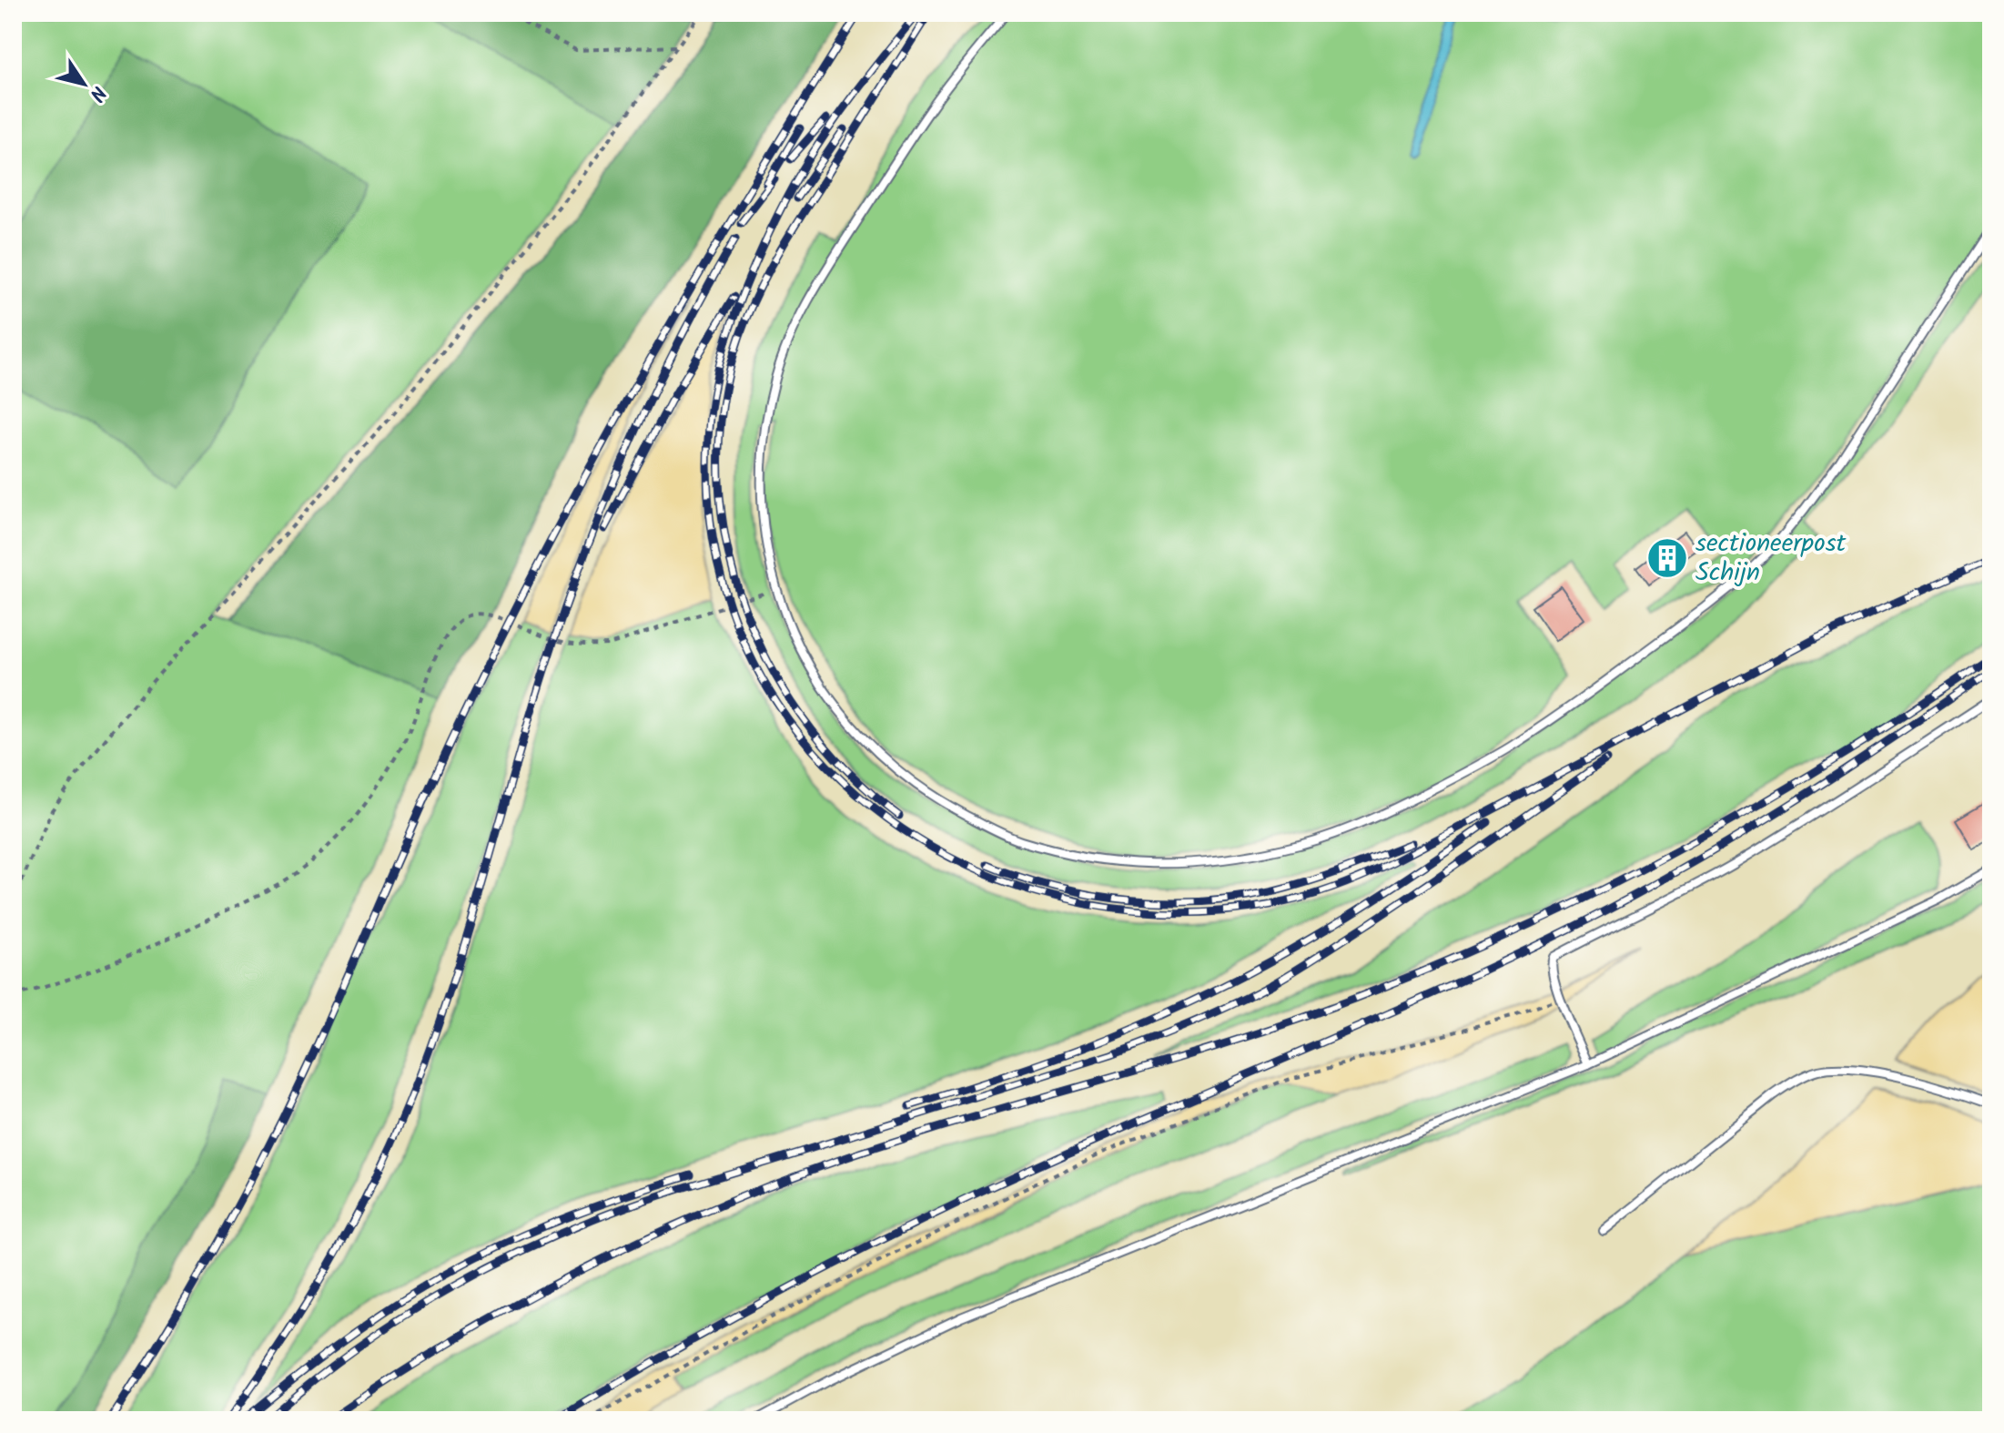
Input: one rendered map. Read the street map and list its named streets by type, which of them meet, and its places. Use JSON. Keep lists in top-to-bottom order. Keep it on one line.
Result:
{"places":{"building":["sectioneerpost Schijn"]},"north":"bottom right"}
